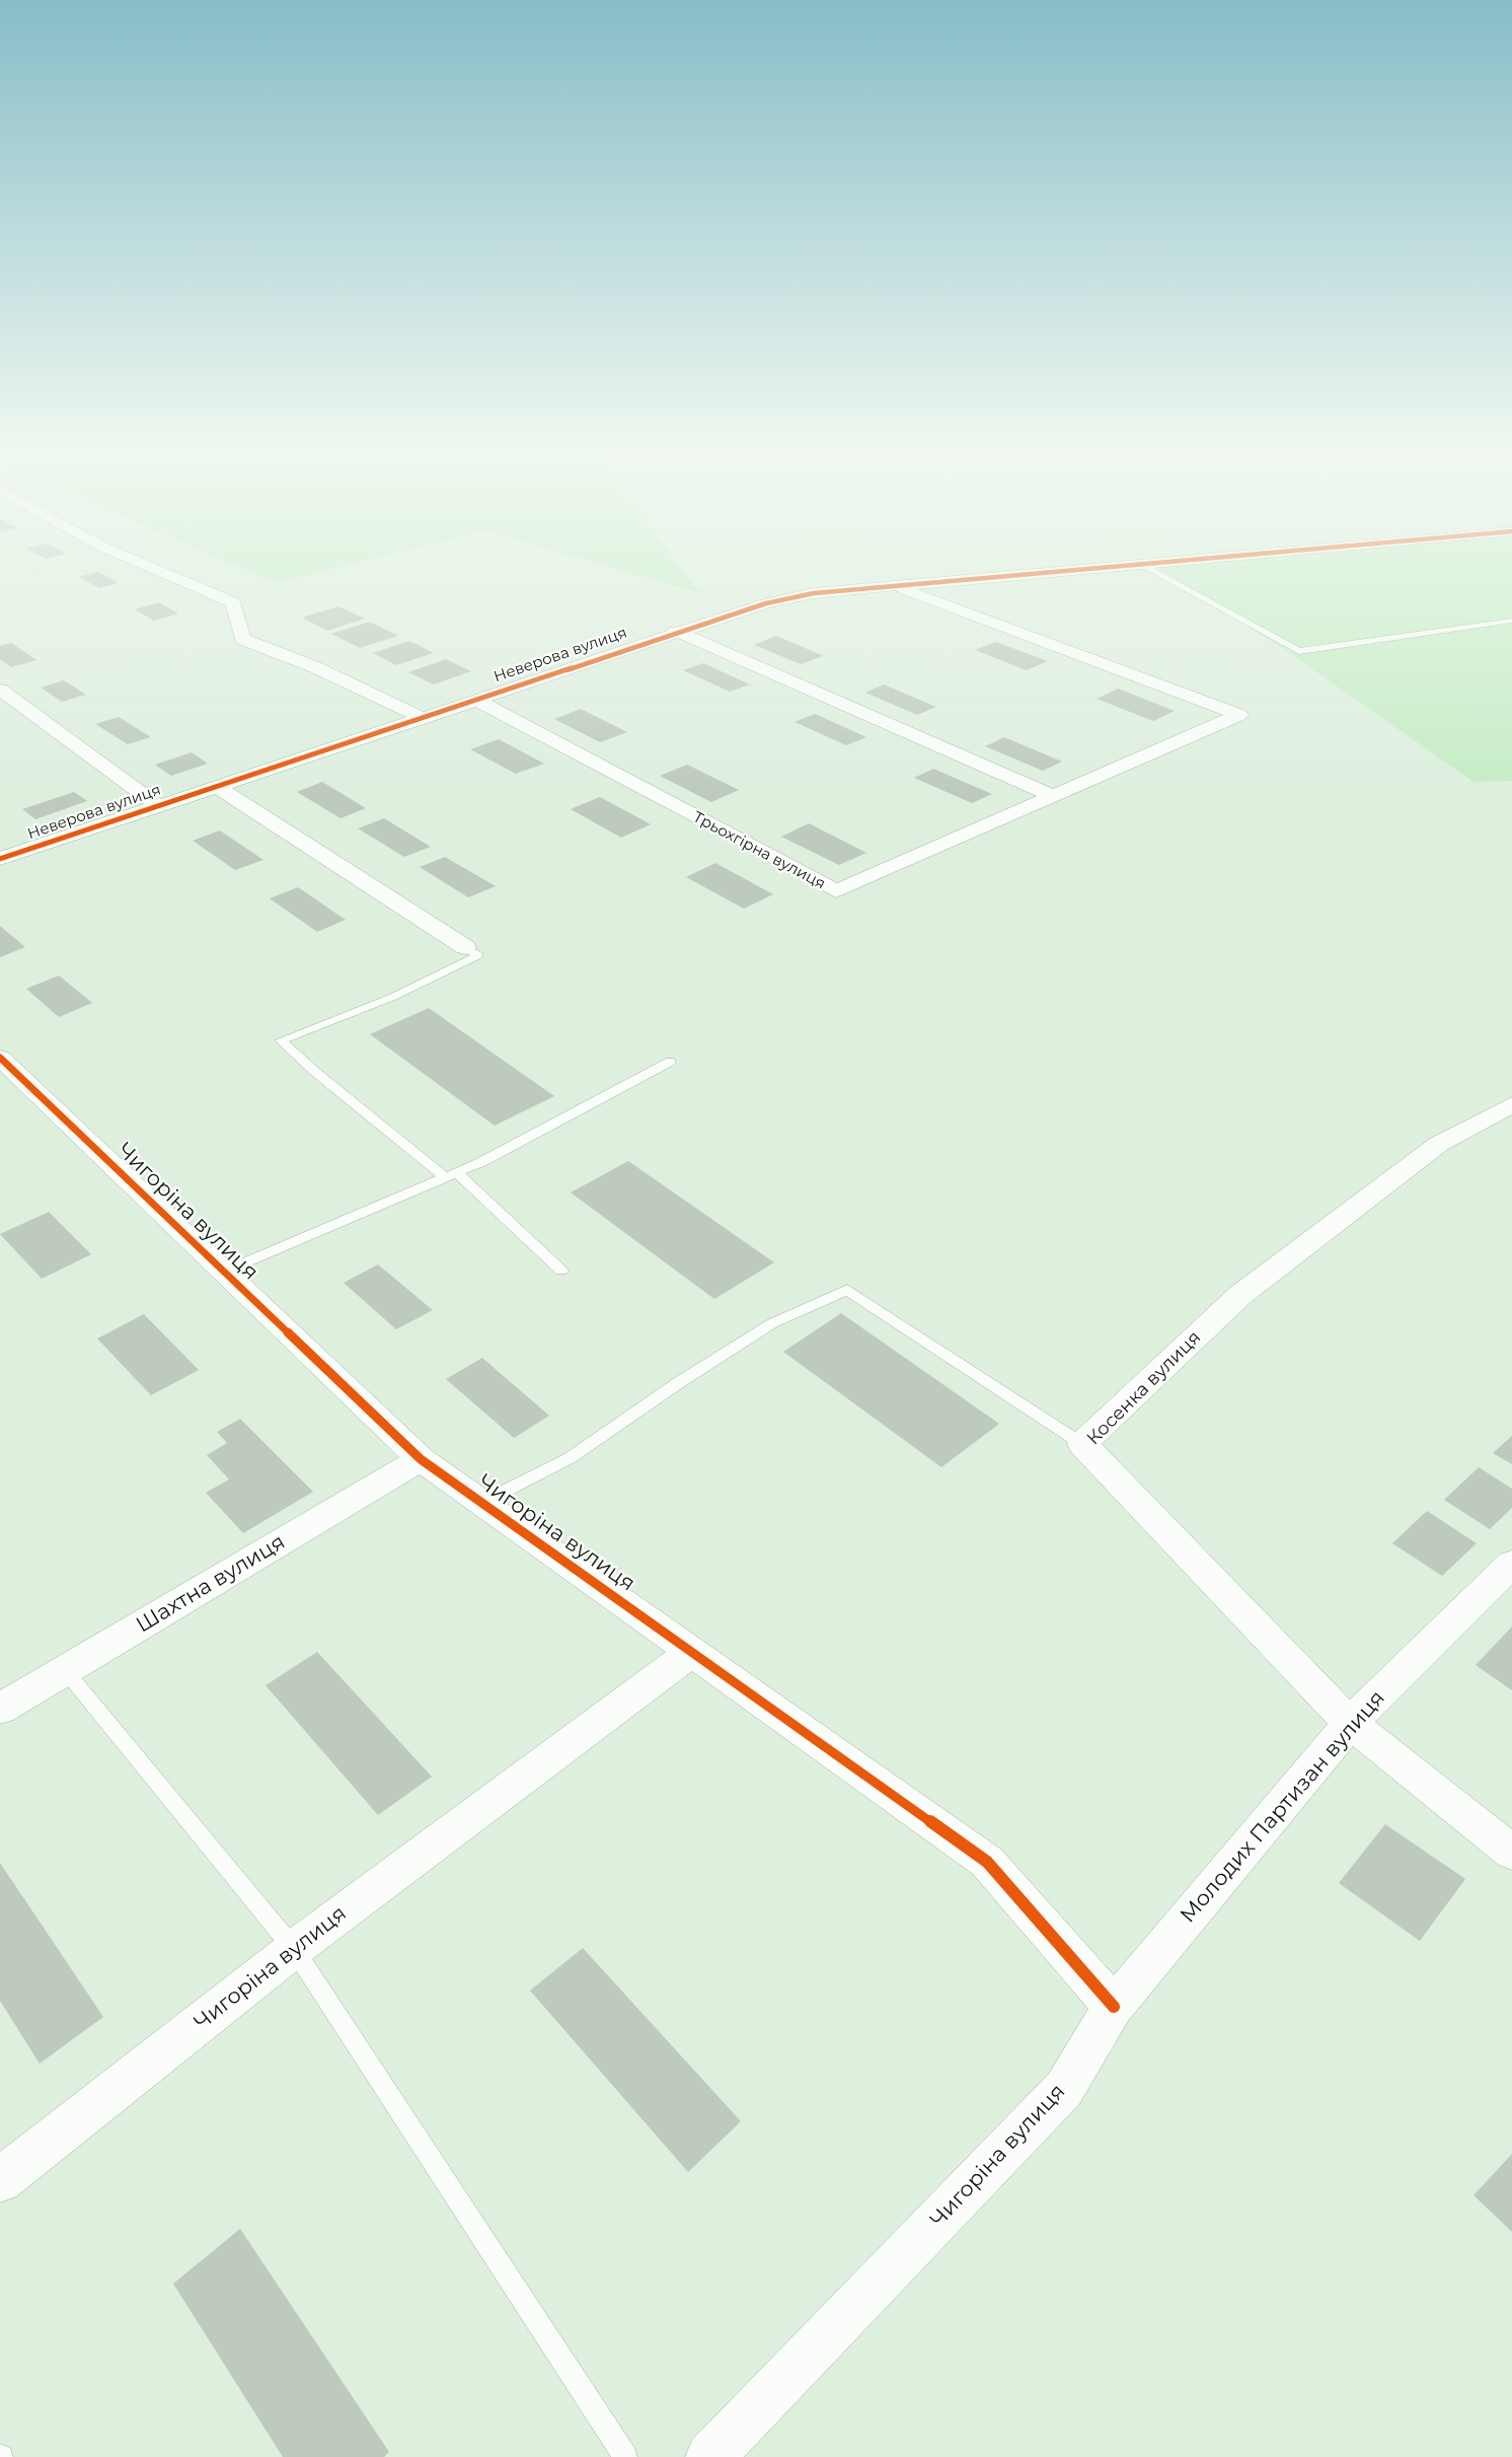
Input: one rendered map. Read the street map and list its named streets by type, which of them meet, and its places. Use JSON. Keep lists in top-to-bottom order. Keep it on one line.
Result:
{"streets":{"street":["Неверова вулиця","Трьохгірна вулиця","Чигоріна вулиця","Косенка вулиця","Шахтна вулиця","Молодих Партизан вулиця"]},"crossings":[["Неверова вулиця","Трьохгірна вулиця"],["Чигоріна вулиця","Шахтна вулиця"],["Чигоріна вулиця","Молодих Партизан вулиця"],["Косенка вулиця","Молодих Партизан вулиця"]]}
